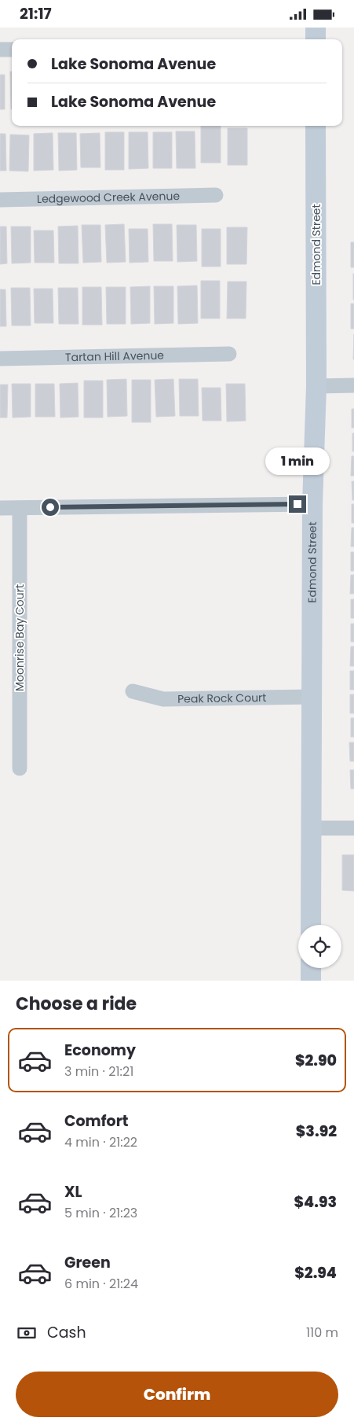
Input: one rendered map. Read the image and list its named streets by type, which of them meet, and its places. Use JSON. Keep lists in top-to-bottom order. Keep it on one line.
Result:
{"streets":{"street":["Ledgewood Creek Avenue","Edmond Street","Tartan Hill Avenue","Moonrise Bay Court","Peak Rock Court"]},"crossings":[["Edmond Street","Peak Rock Court"]],"page":{"status":"21:17","banner":["Lake Sonoma Avenue","Lake Sonoma Avenue"],"bubble":"1 min","heading":"Choose a ride","list":[{"name":"Economy","note":"3 min · 21:21","value":"$2.90"},{"name":"Comfort","note":"4 min · 21:22","value":"$3.92"},{"name":"XL","note":"5 min · 21:23","value":"$4.93"},{"name":"Green","note":"6 min · 21:24","value":"$2.94"}],"pay":["Cash","110 m"],"buttons":"Confirm"}}
